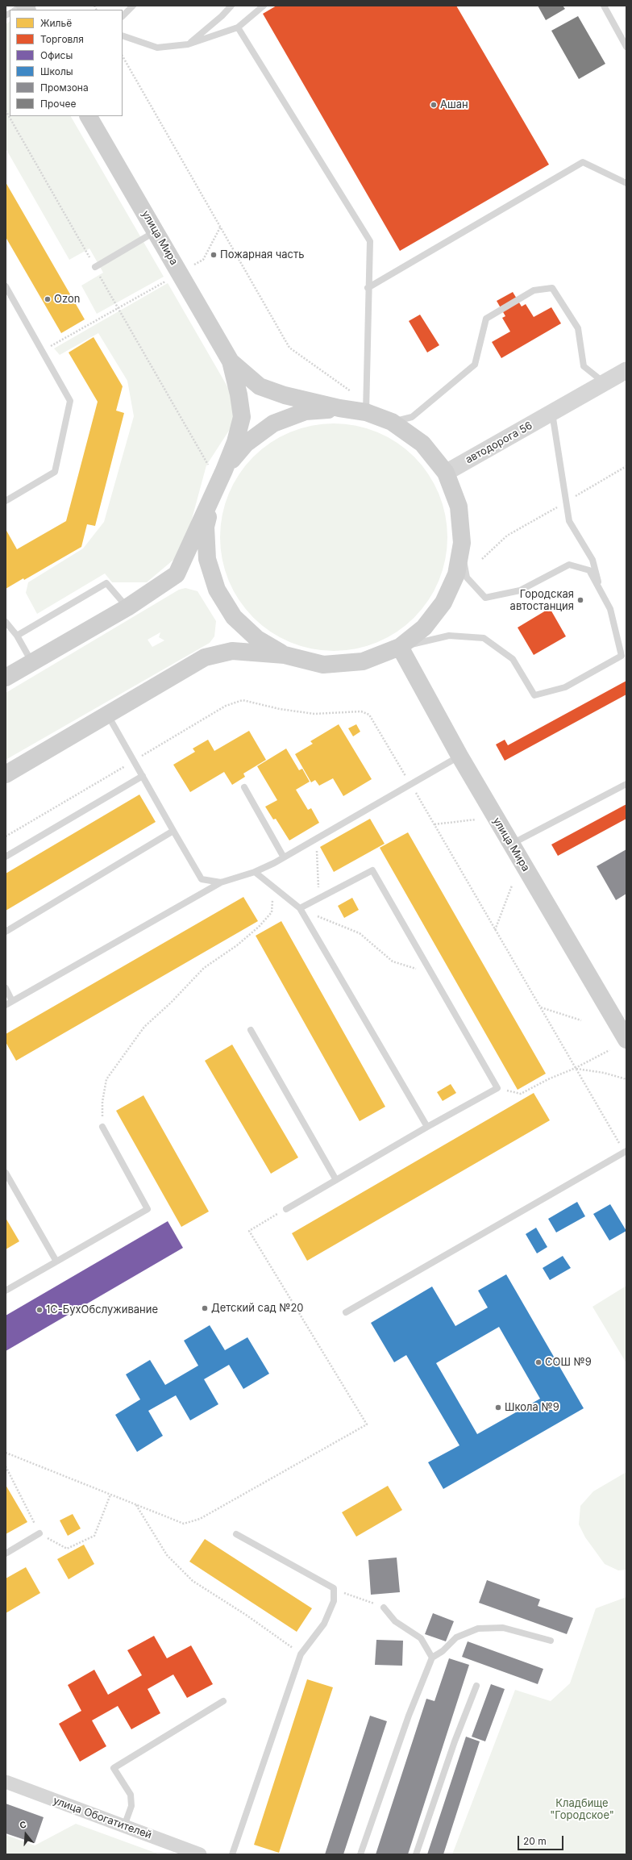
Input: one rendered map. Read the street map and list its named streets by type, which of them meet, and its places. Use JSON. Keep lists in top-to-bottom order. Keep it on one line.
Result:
{"streets":{"main road":["улица Мира"],"street":["автодорога 56","улица Обогатителей"]},"parks":["Кладбище \"Городское\""],"places":["Ашан","Пожарная часть","Ozon","Городская автостанция","Детский сад №20","1С-БухОбслуживание","СОШ №9","Школа №9"],"legend":["Жильё","Торговля","Офисы","Школы","Промзона","Прочее"],"scale_bar":"20 m","north":"top"}
